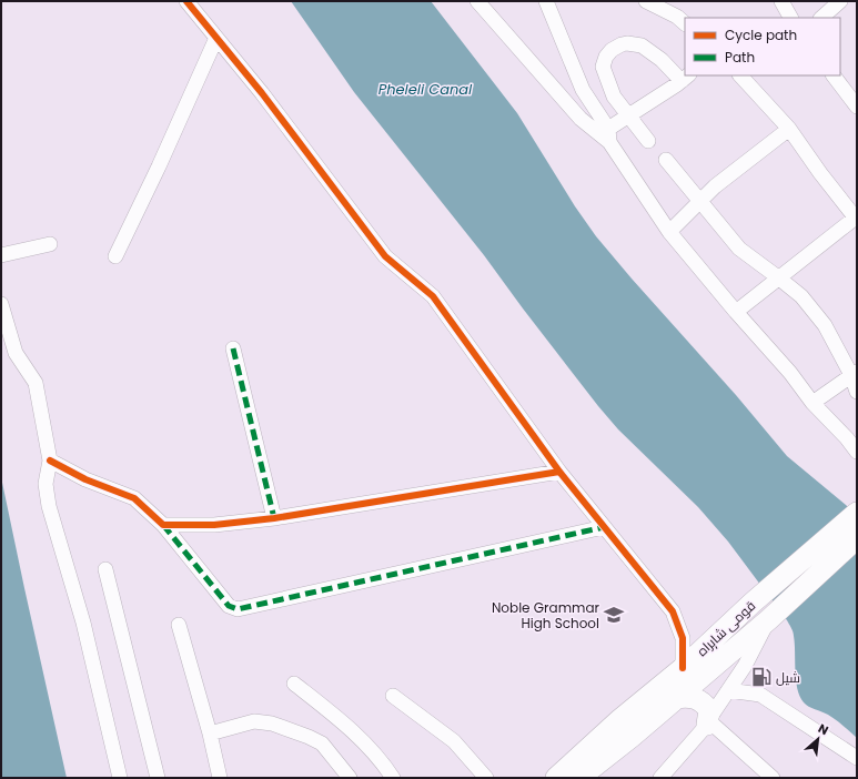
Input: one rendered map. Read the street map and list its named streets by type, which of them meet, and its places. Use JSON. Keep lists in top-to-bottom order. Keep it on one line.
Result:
{"streets":{"highway":["قومی شاہراہ"]},"water":["Pheleli Canal"],"places":{"school or university":["Noble Grammar High School"],"fuel station":["شیل"]},"legend":["Cycle path","Path"],"north":"top right"}
